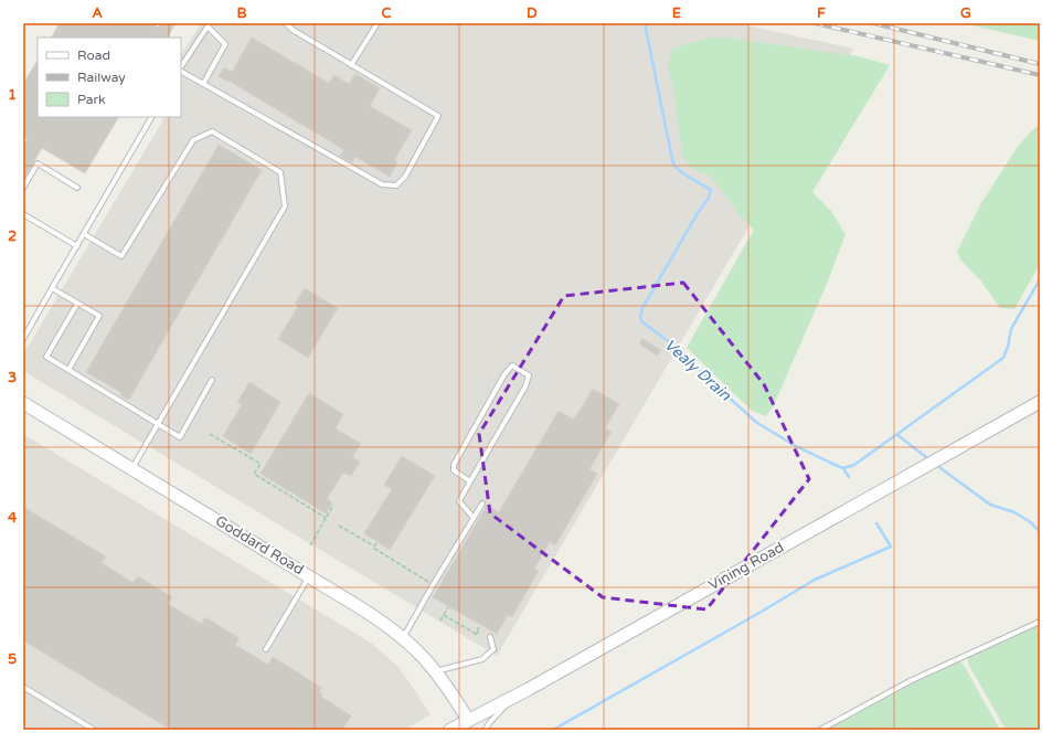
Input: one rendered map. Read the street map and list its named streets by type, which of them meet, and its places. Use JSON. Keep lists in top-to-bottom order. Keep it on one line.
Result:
{"streets":{"main road":["Goddard Road","Vining Road"]},"crossings":[["Goddard Road","Vining Road"]],"water":["Vealy Drain"],"legend":["Road","Railway","Park"],"grid":{"columns":["A","B","C","D","E","F","G"],"rows":["1","2","3","4","5"]}}
